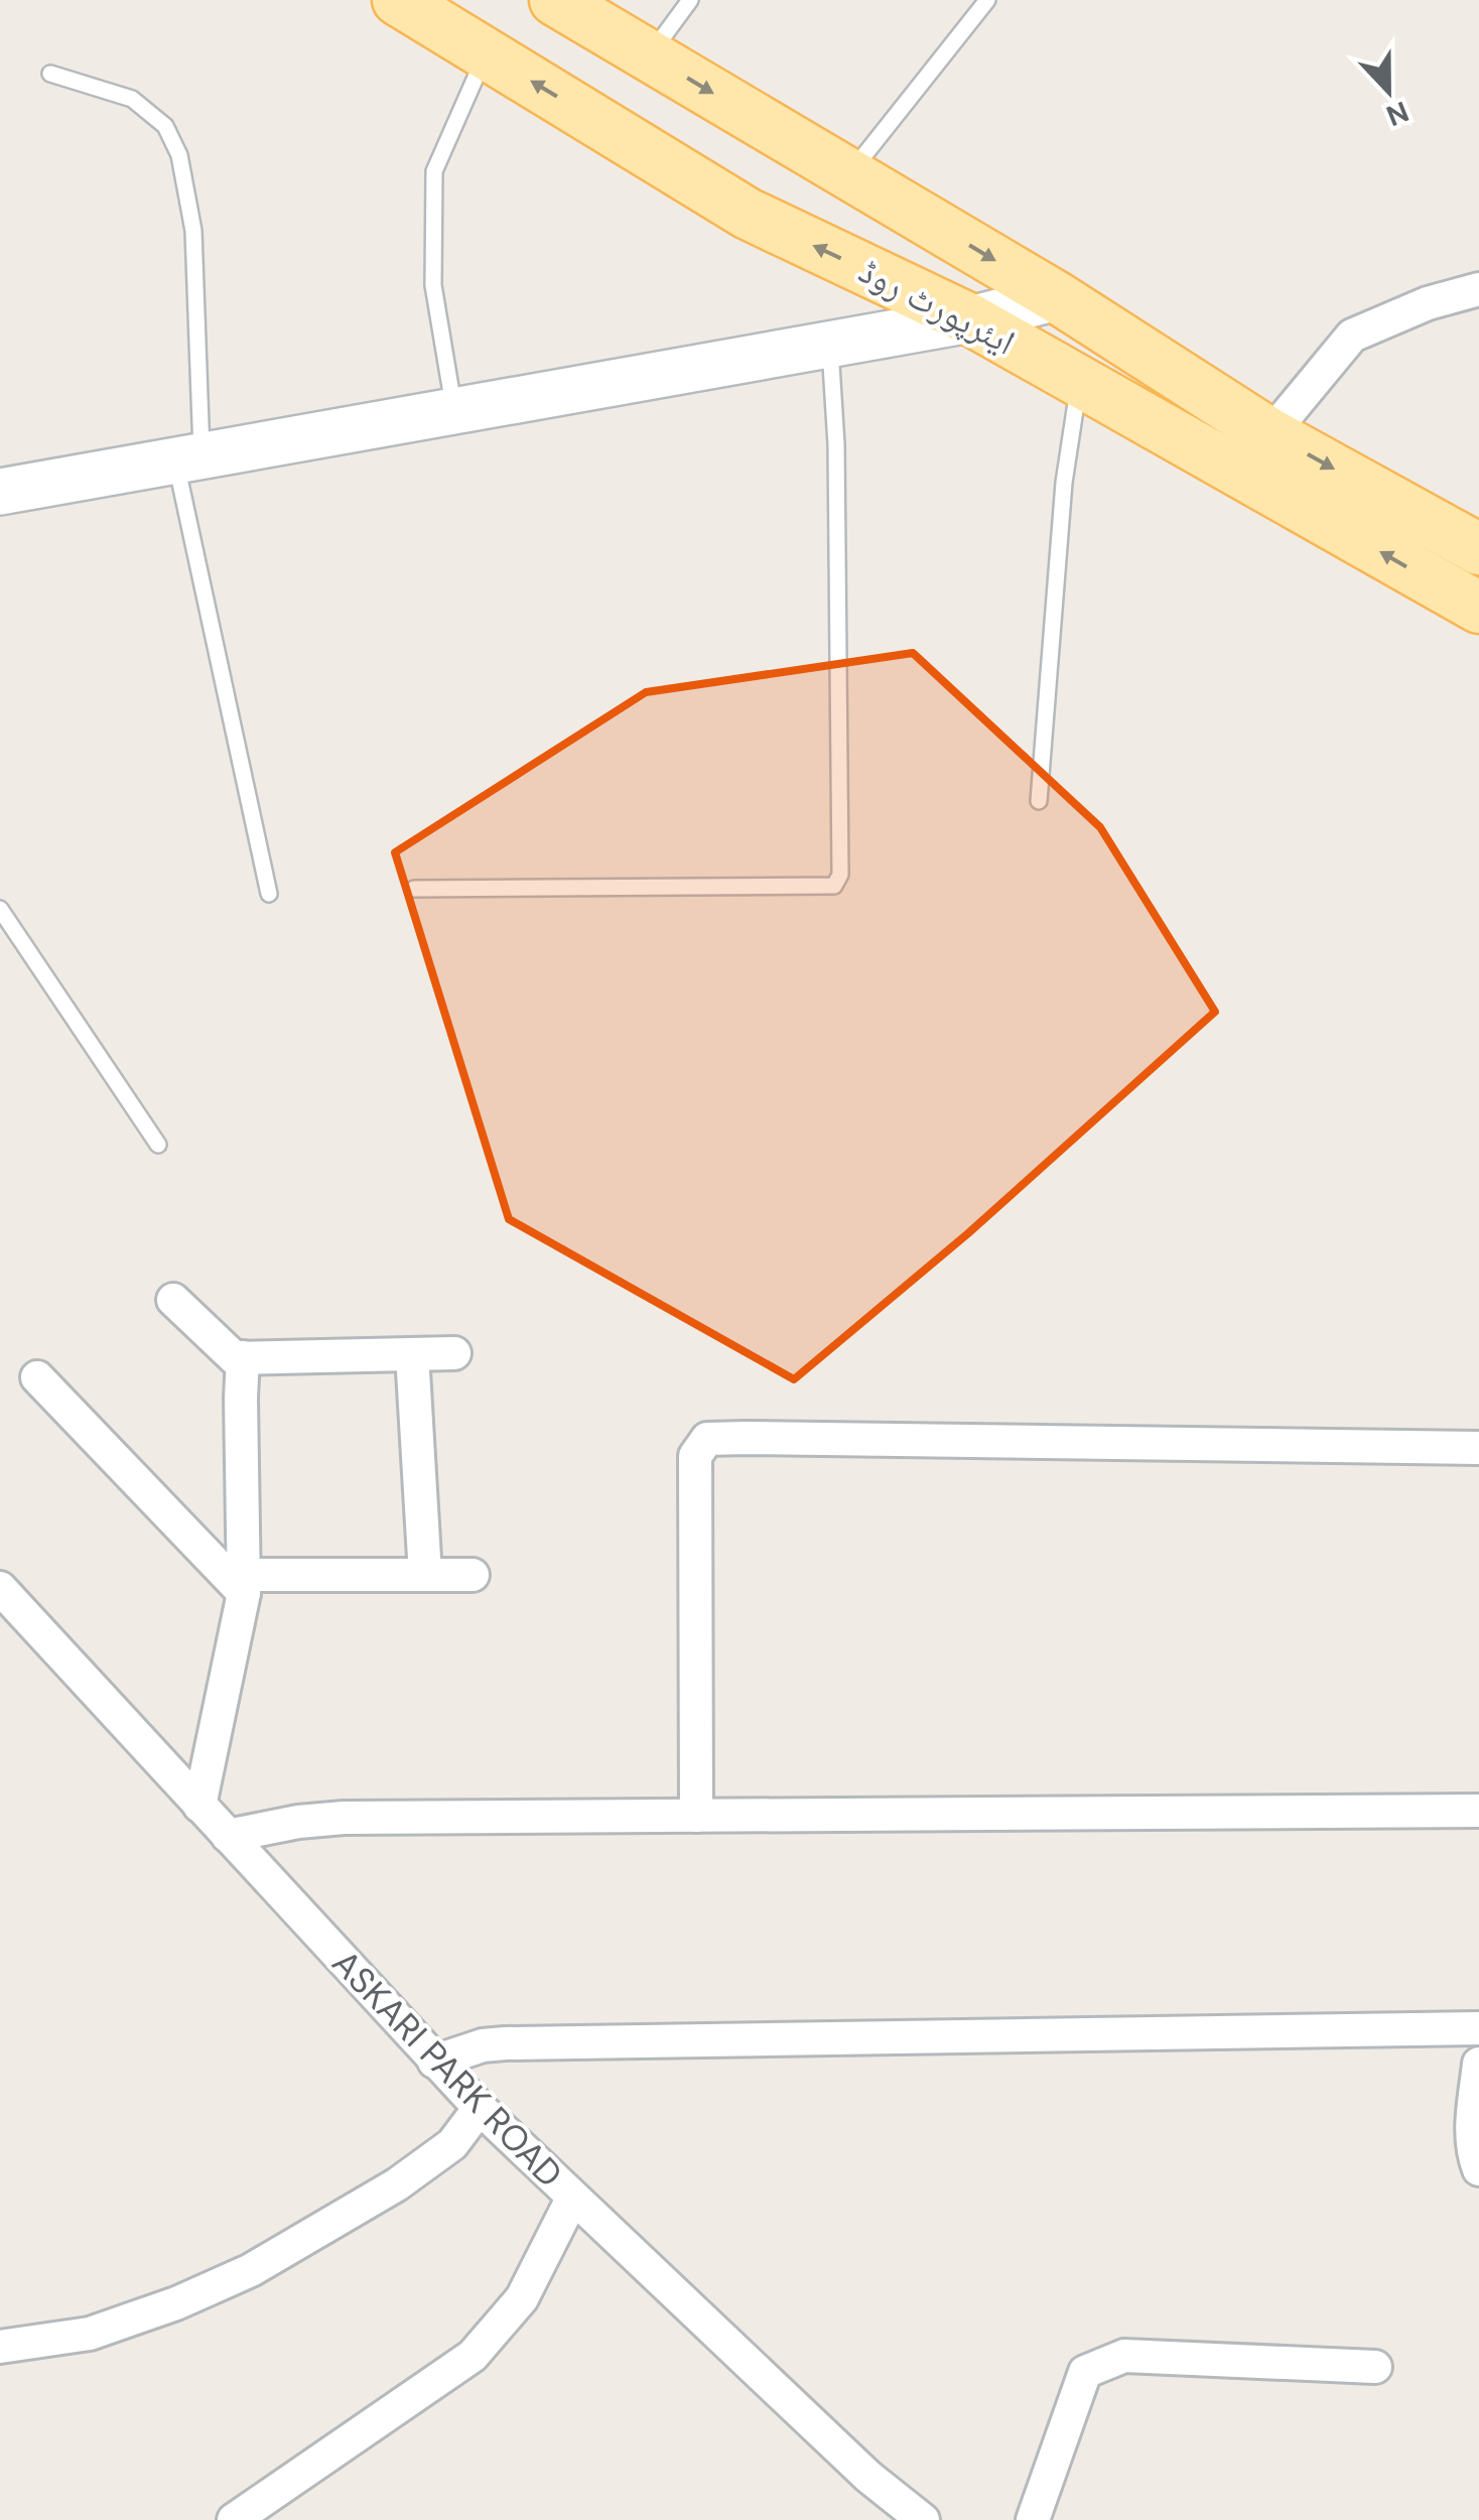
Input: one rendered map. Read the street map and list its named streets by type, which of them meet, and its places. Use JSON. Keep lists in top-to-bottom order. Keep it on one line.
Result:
{"streets":{"main road":["ایئرپورٹ روڈ"],"street":["ASKARI PARK ROAD"]},"north":"bottom"}
